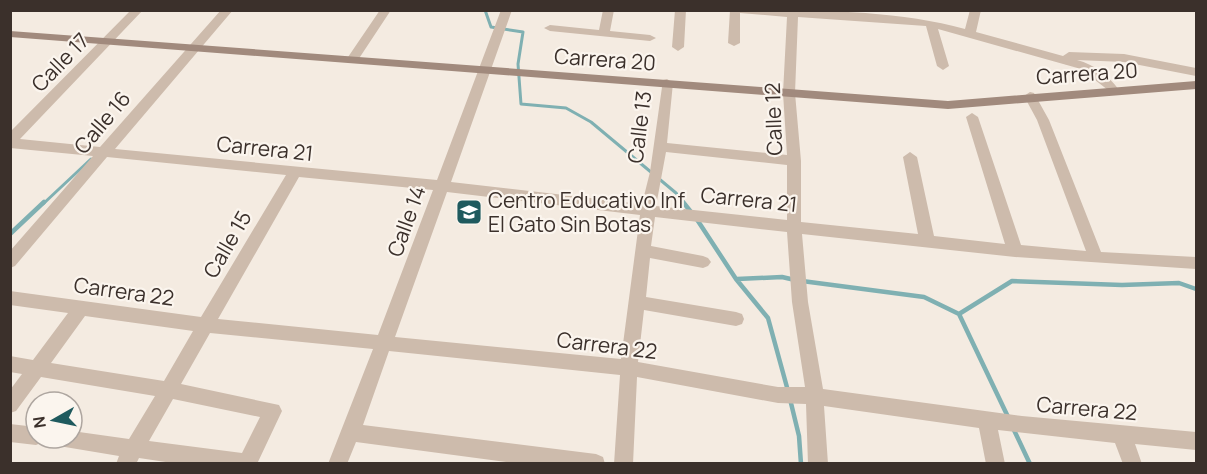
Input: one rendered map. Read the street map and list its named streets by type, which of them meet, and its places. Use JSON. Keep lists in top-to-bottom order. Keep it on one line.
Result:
{"streets":{"main road":["Carrera 20"],"street":["Calle 17","Calle 12","Calle 16","Calle 13","Carrera 21","Calle 14","Calle 15","Carrera 22"]},"crossings":[["Carrera 20","Calle 17"],["Carrera 20","Calle 12"],["Carrera 20","Calle 16"],["Carrera 20","Calle 13"],["Carrera 20","Calle 14"],["Calle 17","Carrera 21"],["Calle 12","Carrera 21"],["Calle 12","Carrera 22"],["Calle 16","Carrera 21"],["Calle 13","Carrera 21"],["Calle 13","Carrera 22"],["Carrera 21","Calle 14"],["Carrera 21","Calle 15"],["Calle 14","Carrera 22"],["Calle 15","Carrera 22"]],"places":{"school or university":["Centro Educativo Inf El Gato Sin Botas"]},"north":"left"}
